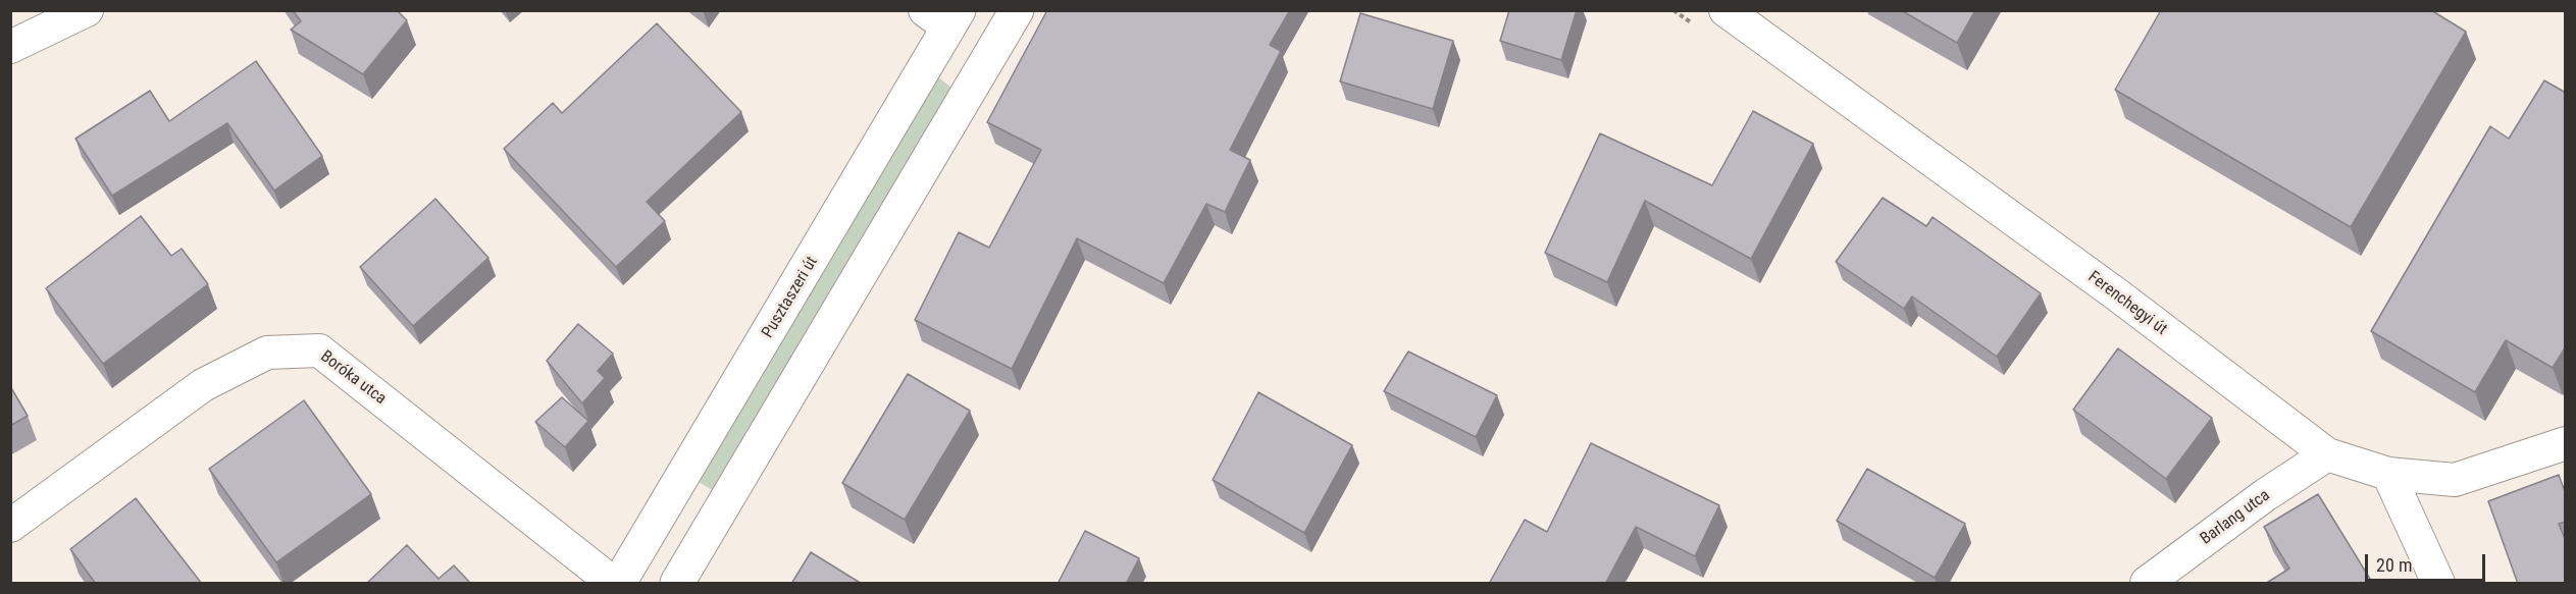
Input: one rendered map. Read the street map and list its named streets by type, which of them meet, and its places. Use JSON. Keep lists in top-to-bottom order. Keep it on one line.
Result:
{"streets":{"street":["Pusztaszeri út","Ferenchegyi út","Boróka utca","Barlang utca"]},"crossings":[["Ferenchegyi út","Barlang utca"]],"scale_bar":"20 m"}
